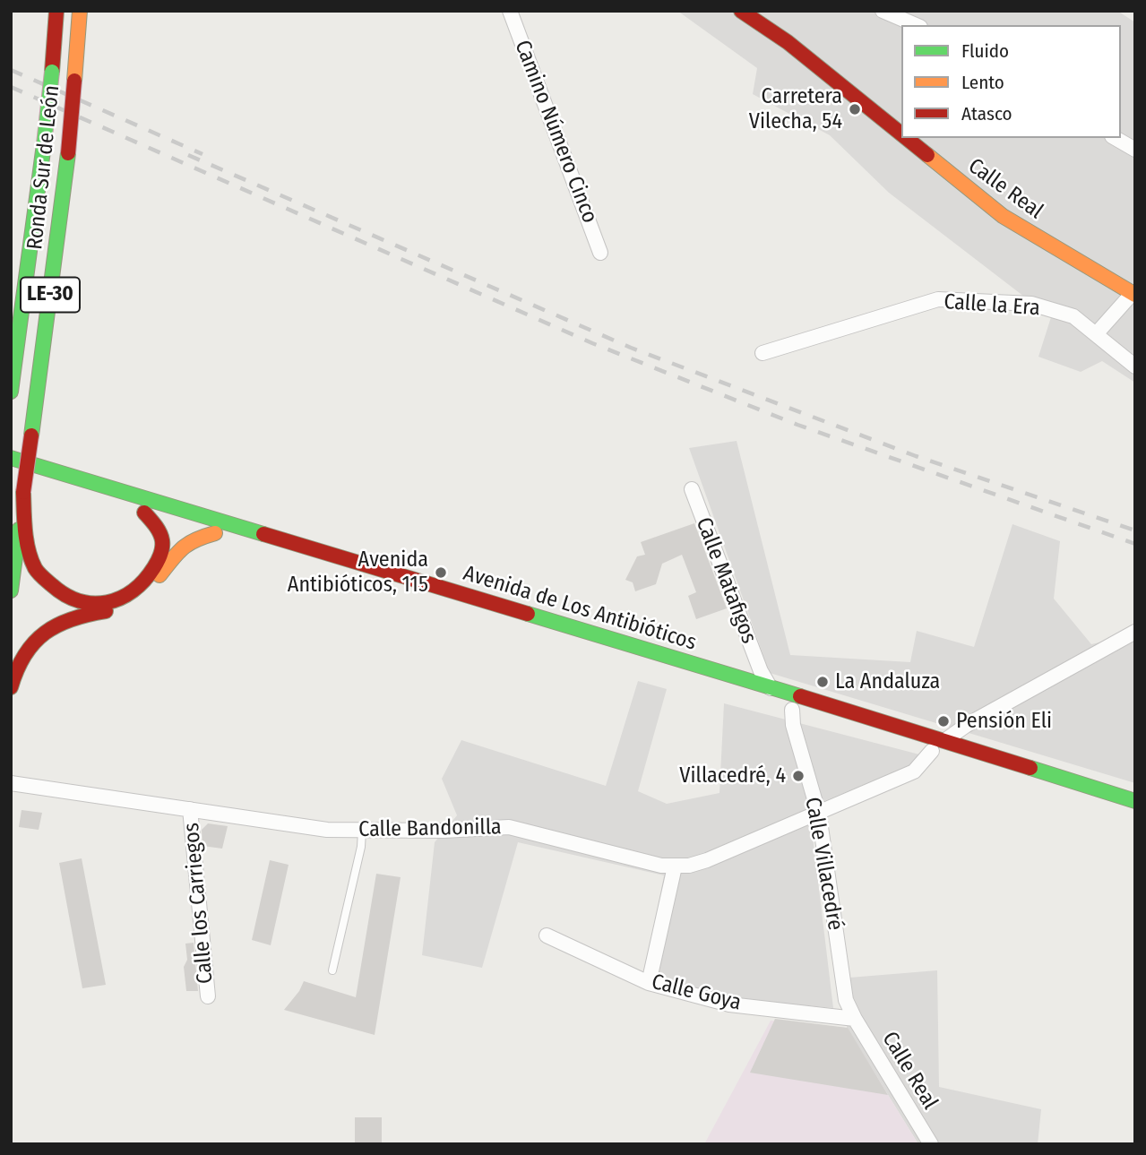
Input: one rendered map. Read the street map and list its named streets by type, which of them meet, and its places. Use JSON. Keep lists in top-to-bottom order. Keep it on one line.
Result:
{"streets":{"main road":["Ronda Sur de León","Calle Real","LE-30","Avenida de Los Antibióticos"],"street":["Camino Número Cinco","Calle la Era","Calle Matafigos","Calle Bandonilla","Calle Villacedré","Calle los Carriegos","Calle Goya"]},"crossings":[["Calle Real","Calle Villacedré"],["Calle Real","Calle Goya"],["Calle Matafigos","Avenida de Los Antibióticos"],["Avenida de Los Antibióticos","Calle Bandonilla"],["Calle Bandonilla","Calle Villacedré"],["Calle Bandonilla","Calle los Carriegos"],["Calle Villacedré","Calle Goya"]],"places":["Carretera Vilecha, 54","Avenida Antibióticos, 115","La Andaluza","Pensión Eli","Villacedré, 4"],"legend":["Fluido","Lento","Atasco"]}
